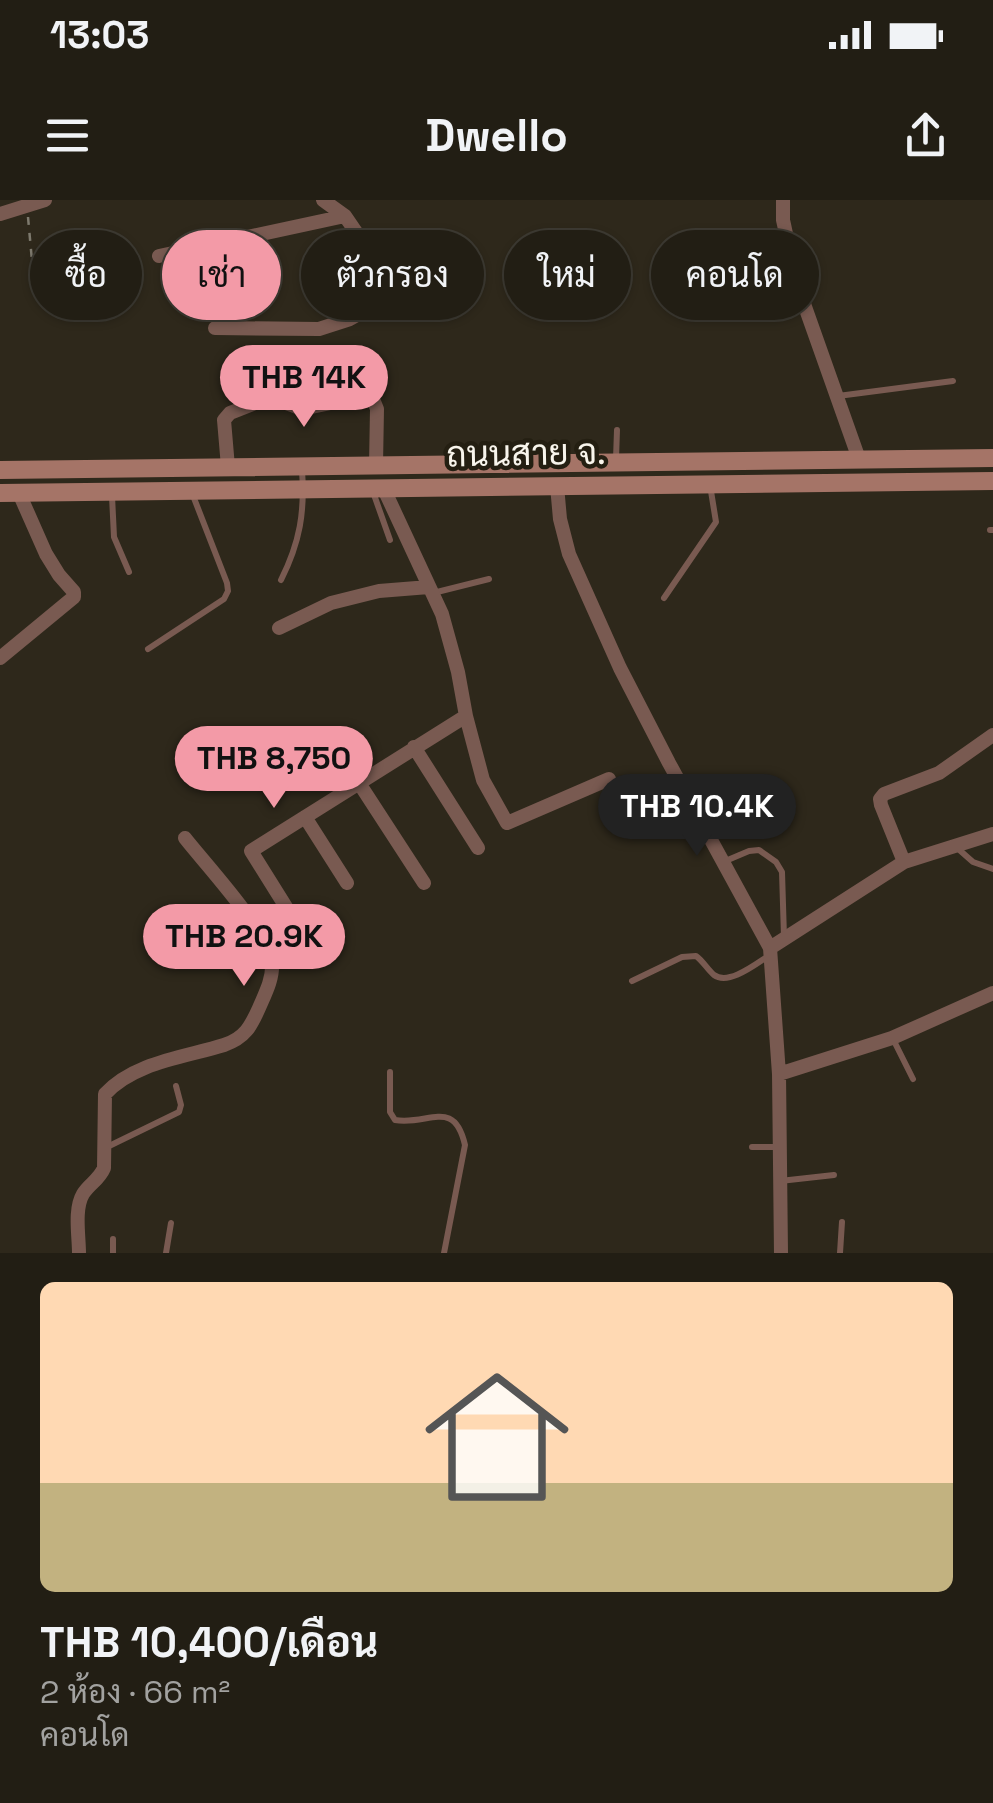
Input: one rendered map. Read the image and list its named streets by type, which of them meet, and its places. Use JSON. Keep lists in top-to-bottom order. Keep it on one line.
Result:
{"streets":{"main road":["ถนนสาย จ."]},"page":{"status":"13:03","header":"Dwello","chip":["ซื้อ","เช่า","ตัวกรอง","ใหม่","คอนโด"],"price":["THB 14K","THB 8,750","THB 10.4K","THB 20.9K"],"list":[{"name":"THB 10,400/เดือน","note":"2 ห้อง · 66 m² · คอนโด"}]}}
